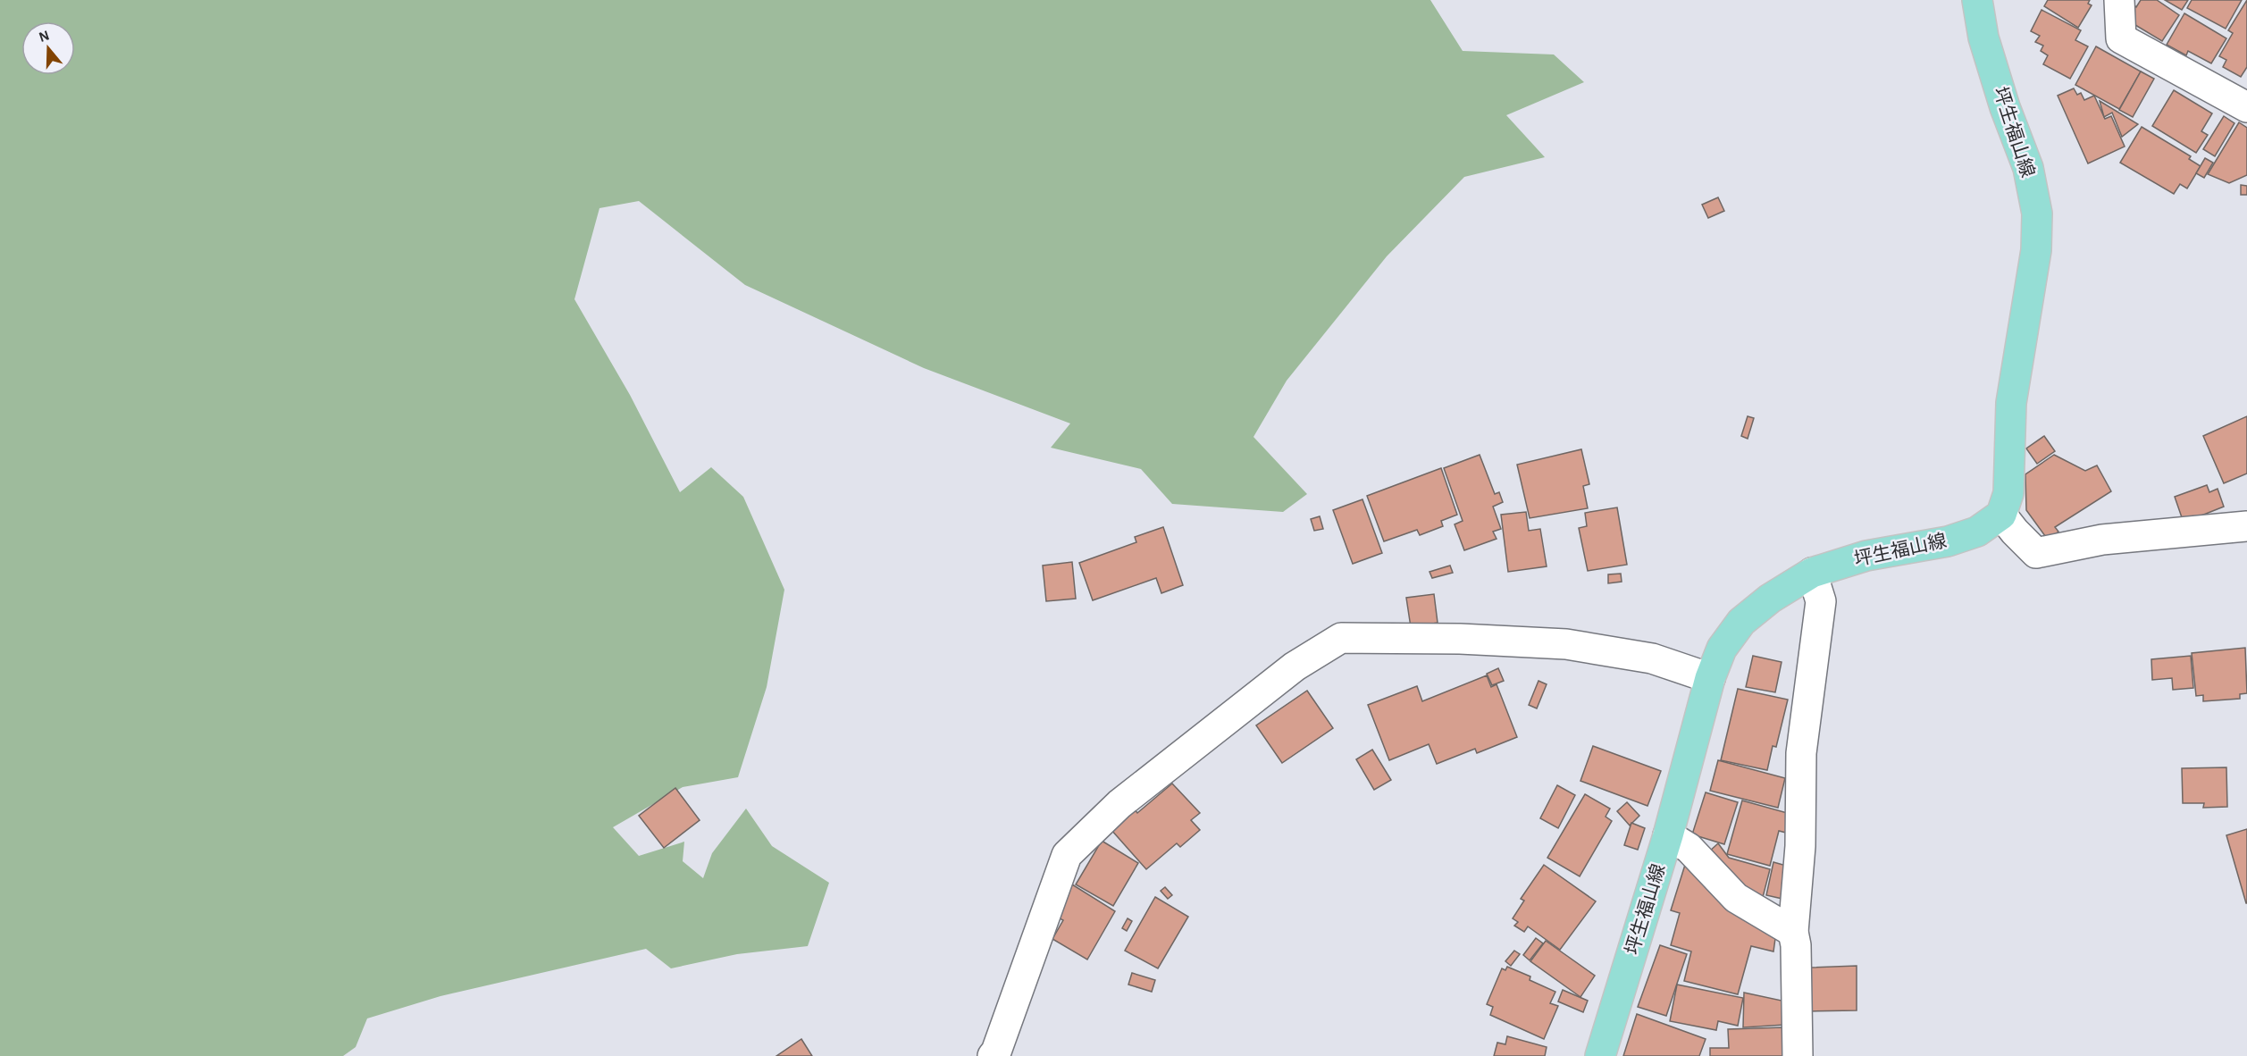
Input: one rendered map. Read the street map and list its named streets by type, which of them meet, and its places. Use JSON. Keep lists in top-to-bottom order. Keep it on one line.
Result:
{"streets":{"main road":["坪生福山線"]},"north":"top"}
